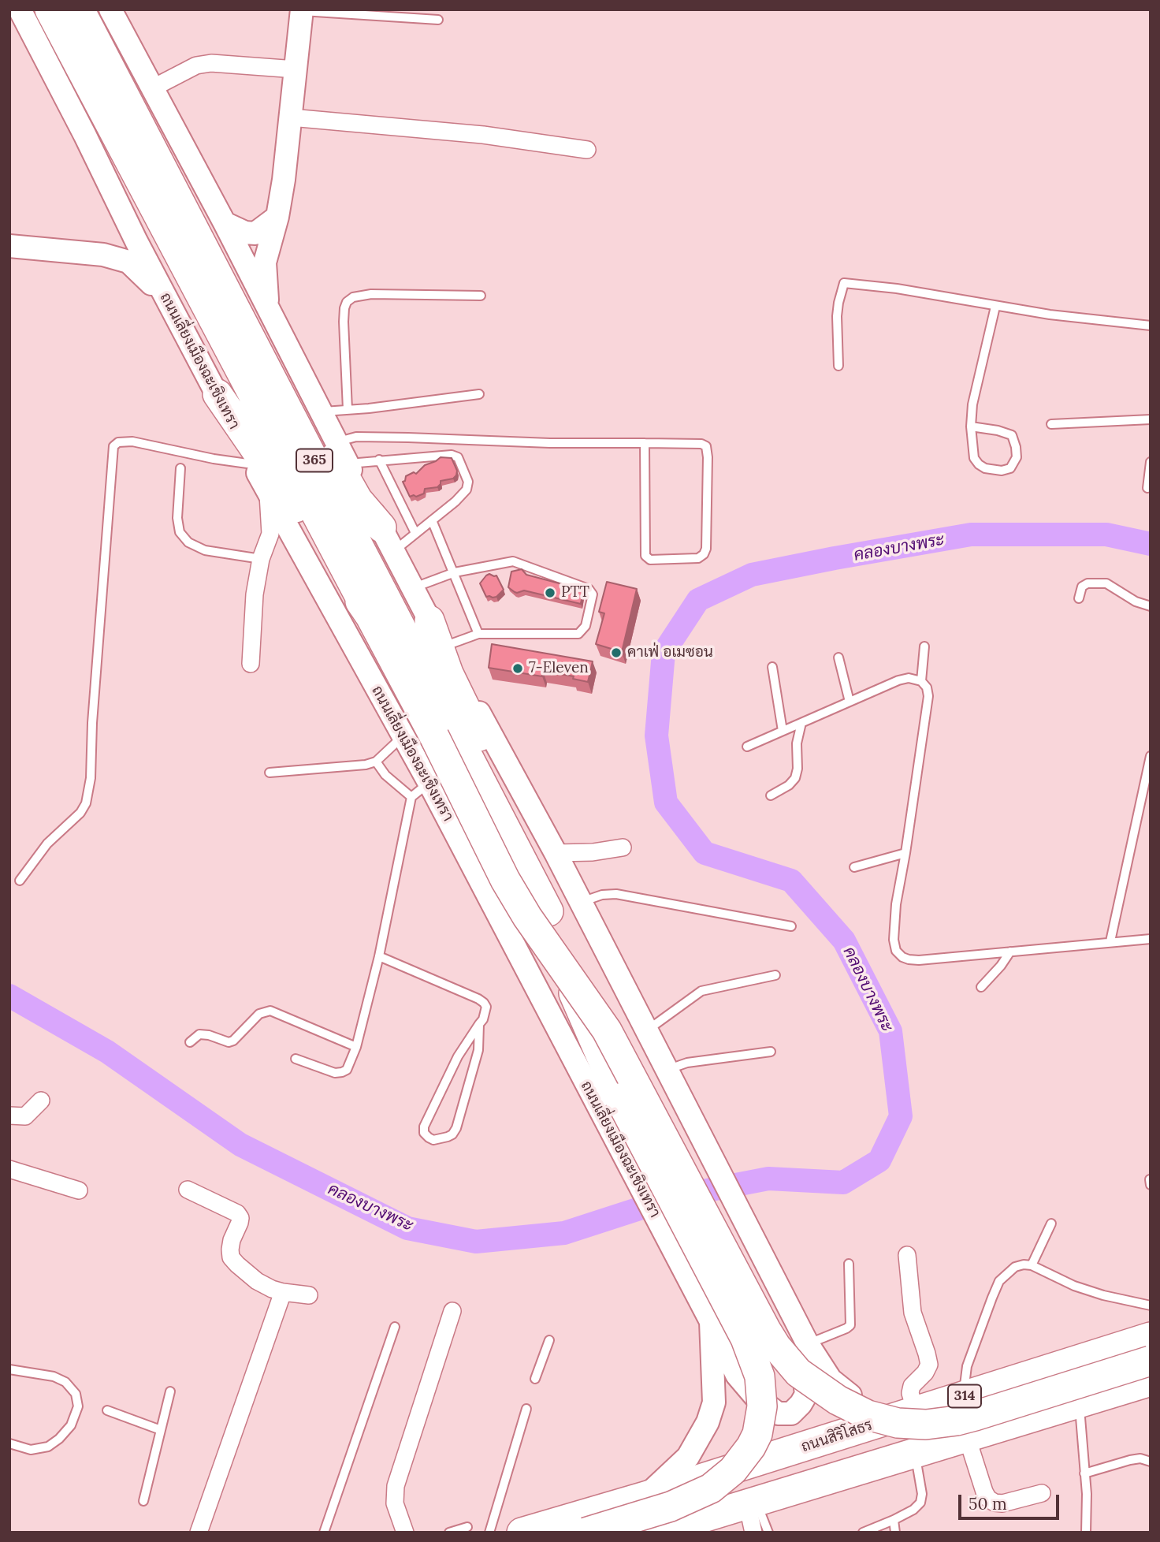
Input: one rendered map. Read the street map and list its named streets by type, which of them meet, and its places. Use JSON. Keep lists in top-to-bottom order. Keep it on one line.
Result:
{"streets":{"highway":["365","314","ถนนสิริโสธร"],"main road":["ถนนเลี่ยงเมืองฉะเชิงเทรา"]},"crossings":[["ถนนเลี่ยงเมืองฉะเชิงเทรา","ถนนสิริโสธร"],["365","ถนนสิริโสธร"]],"water":["คลองบางพระ"],"places":["PTT","คาเฟ่ อเมซอน","7-Eleven"],"scale_bar":"50 m"}
